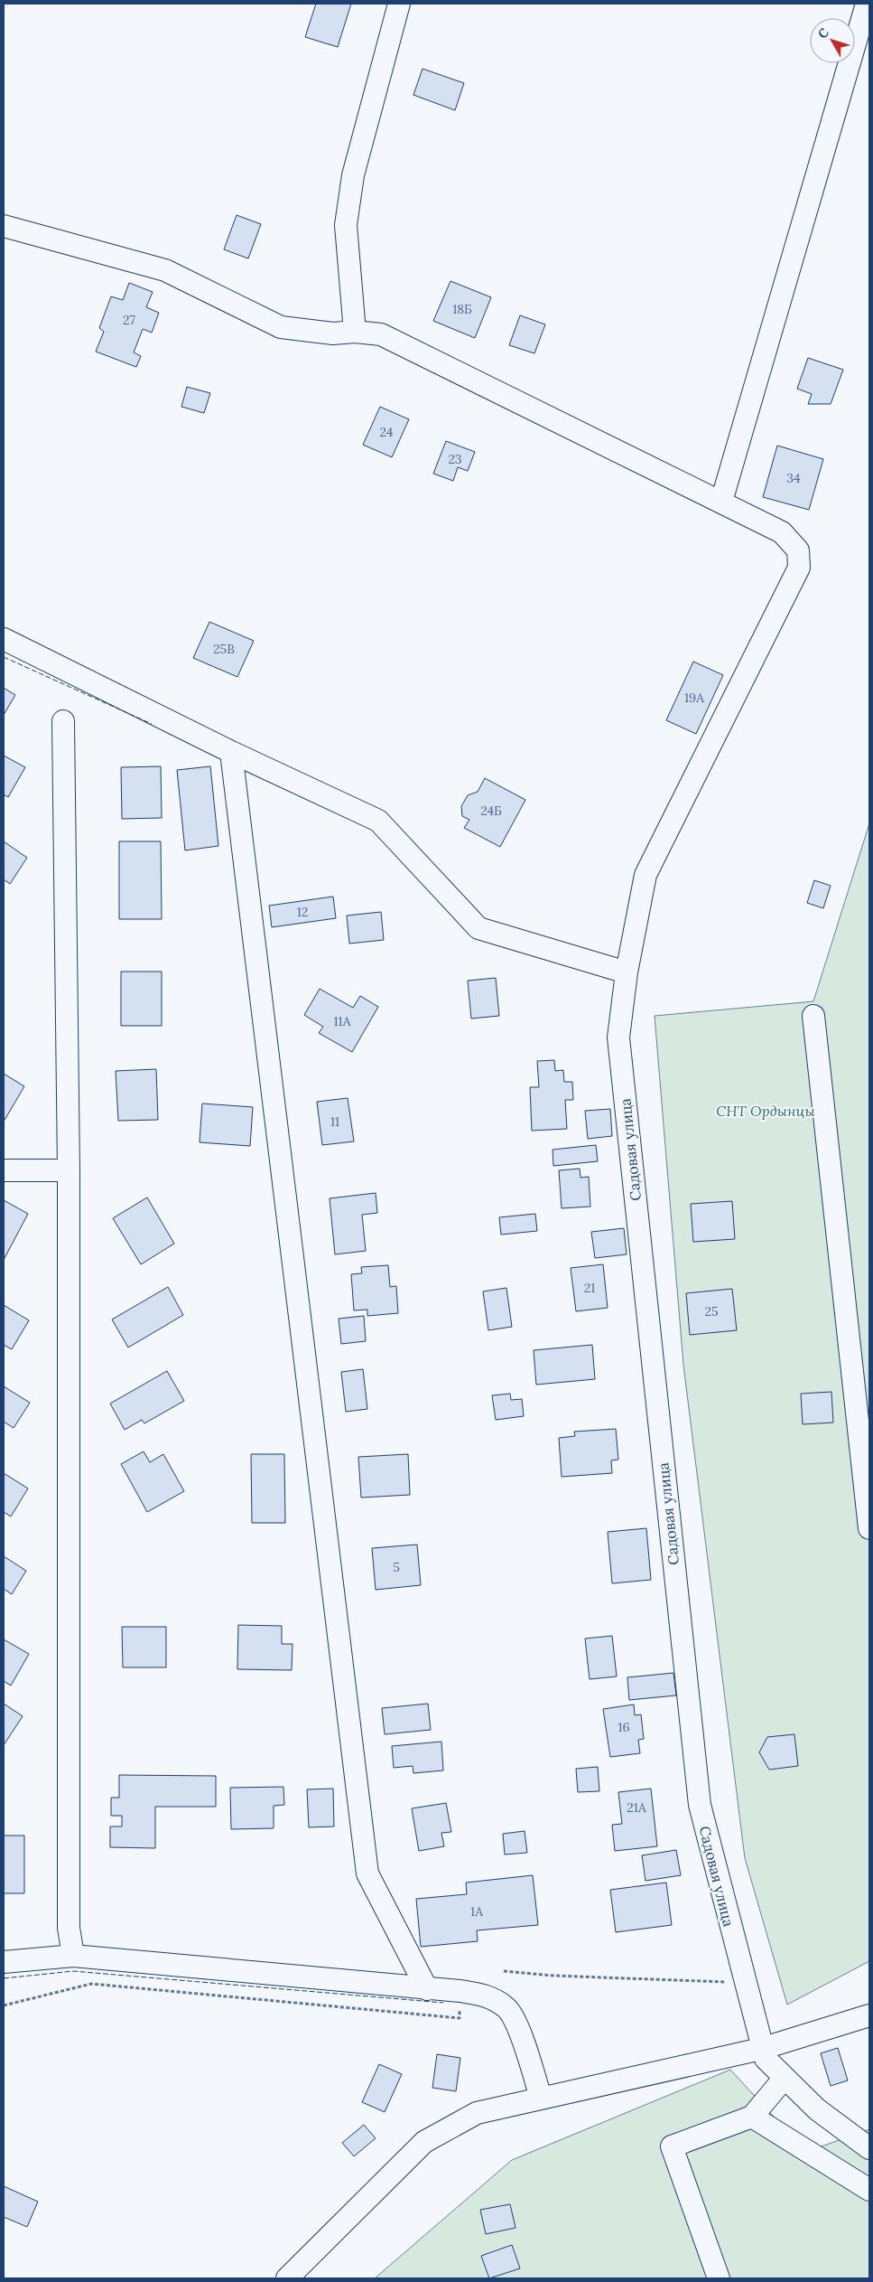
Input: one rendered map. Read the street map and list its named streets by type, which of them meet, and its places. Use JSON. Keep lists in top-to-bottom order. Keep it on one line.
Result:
{"streets":{"street":["Садовая улица"]},"parks":["СНТ Ордынцы"],"house_numbers":["18Б","27","24","23","34","25В","19А","24Б","12","11А","11","21","25","5","16","21А","1А"],"north":"top left"}
